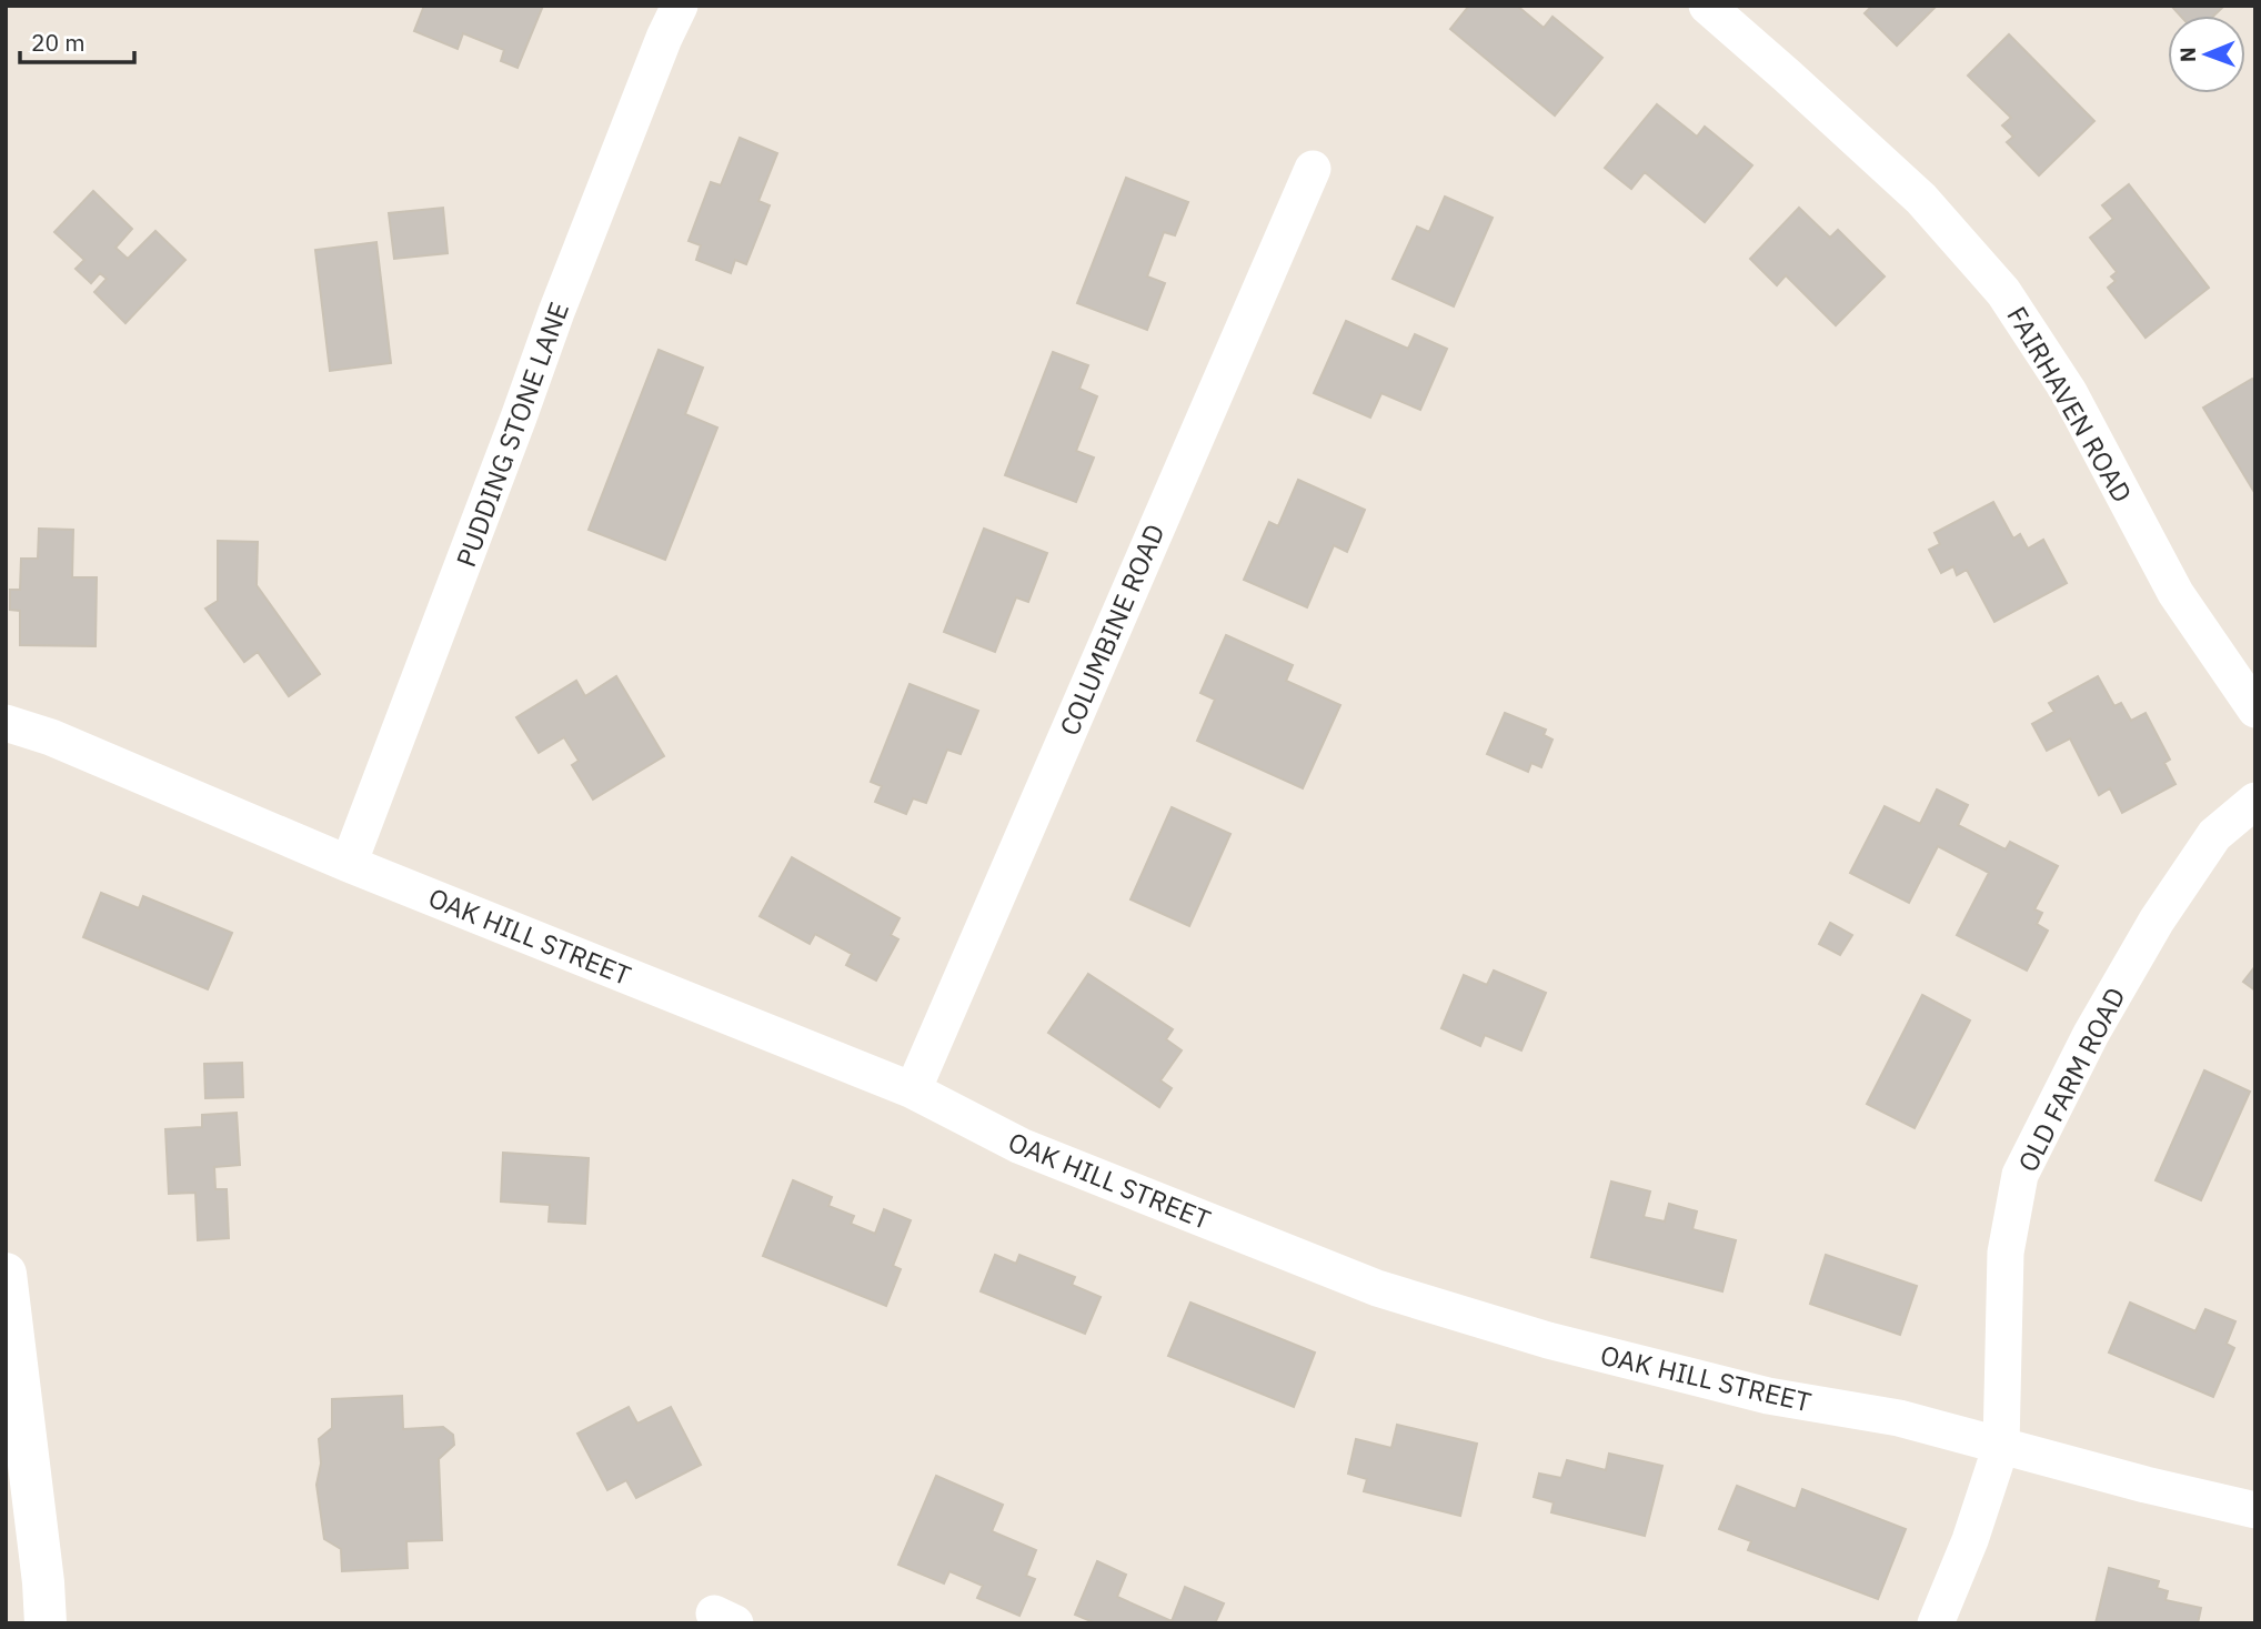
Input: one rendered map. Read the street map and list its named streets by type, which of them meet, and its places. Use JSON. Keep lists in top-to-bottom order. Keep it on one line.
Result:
{"streets":{"street":["FAIRHAVEN ROAD","PUDDING STONE LANE","COLUMBINE ROAD","OAK HILL STREET","OLD FARM ROAD"]},"crossings":[["PUDDING STONE LANE","OAK HILL STREET"],["COLUMBINE ROAD","OAK HILL STREET"],["OAK HILL STREET","OLD FARM ROAD"]],"scale_bar":"20 m","north":"left"}
